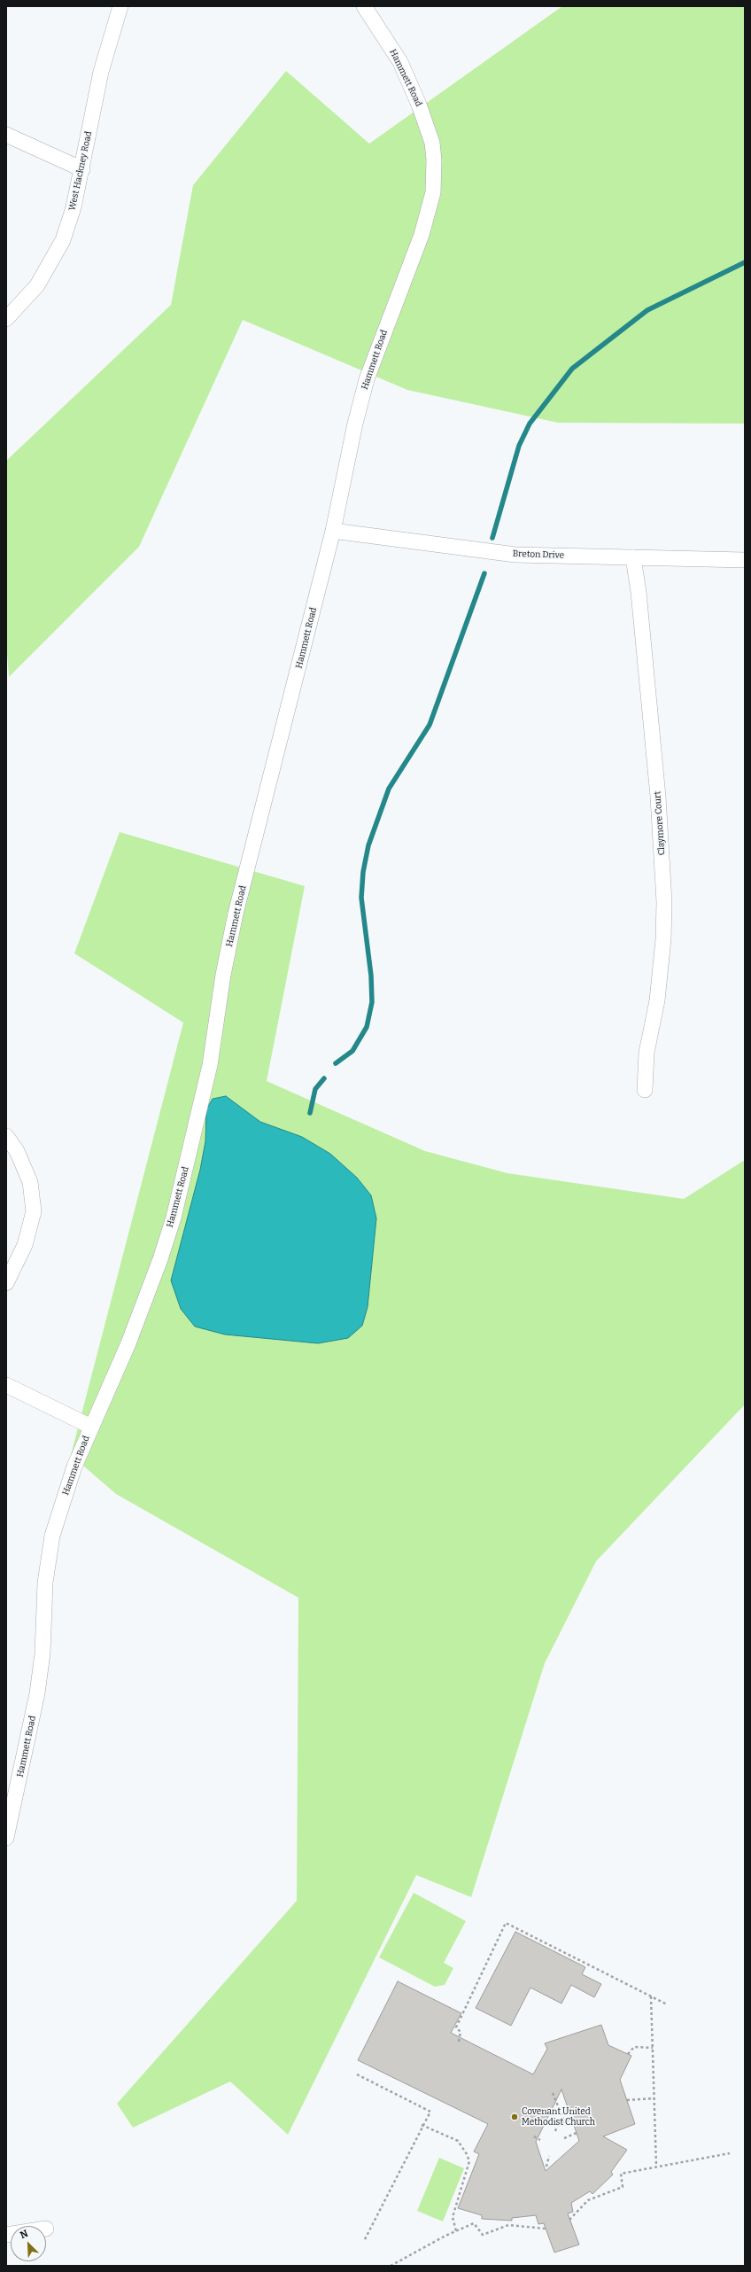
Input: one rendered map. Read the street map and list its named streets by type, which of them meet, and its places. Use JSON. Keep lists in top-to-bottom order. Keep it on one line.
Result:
{"streets":{"street":["Hammett Road","West Hackney Road","Breton Drive","Claymore Court"]},"crossings":[["Hammett Road","Breton Drive"],["Breton Drive","Claymore Court"]],"places":["Covenant United Methodist Church"],"north":"top left"}
